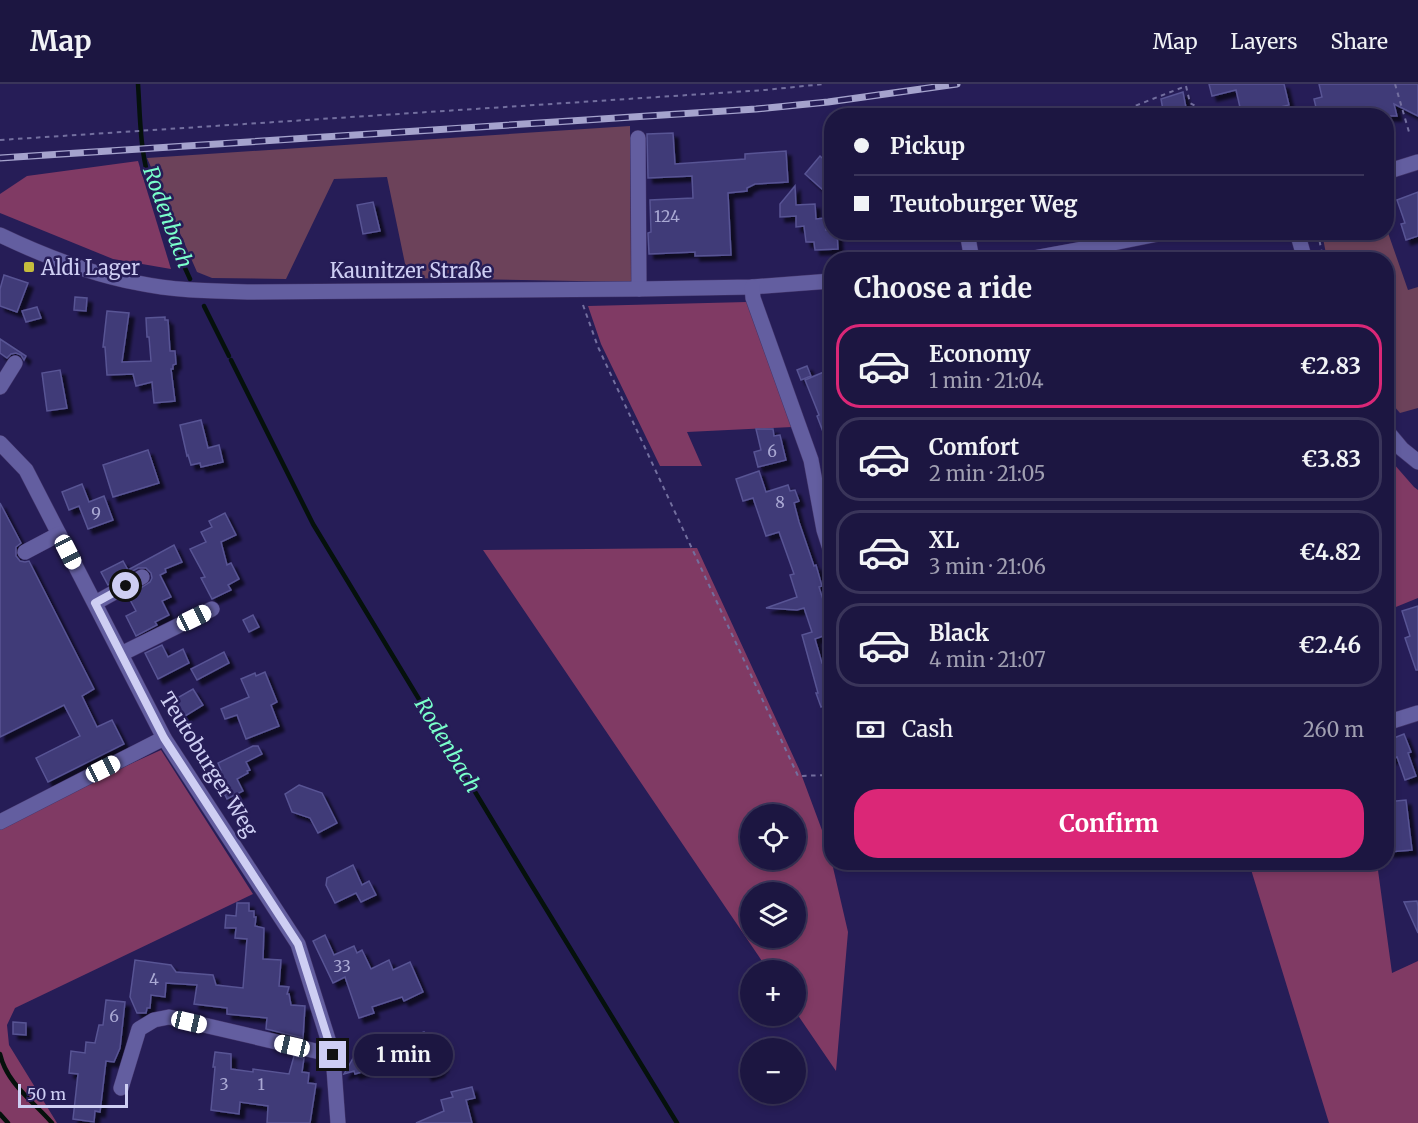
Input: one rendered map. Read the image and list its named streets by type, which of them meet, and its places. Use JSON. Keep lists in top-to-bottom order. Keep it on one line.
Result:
{"streets":{"street":["Kaunitzer Straße","Teutoburger Weg"]},"water":["Rodenbach"],"places":{"transit":["Aldi Lager"]},"house_numbers":["124","6","8","9","33","4","6","3","1"],"scale_bar":"50 m","page":{"header":"Map","nav":["Map","Layers","Share"],"banner":["Pickup","Teutoburger Weg"],"heading":"Choose a ride","list":[{"name":"Economy","note":"1 min · 21:04","value":"€2.83"},{"name":"Comfort","note":"2 min · 21:05","value":"€3.83"},{"name":"XL","note":"3 min · 21:06","value":"€4.82"},{"name":"Black","note":"4 min · 21:07","value":"€2.46"}],"pay":["Cash","260 m"],"buttons":"Confirm","map_buttons":["+","−"],"bubble":"1 min","scale":"50 m"}}
